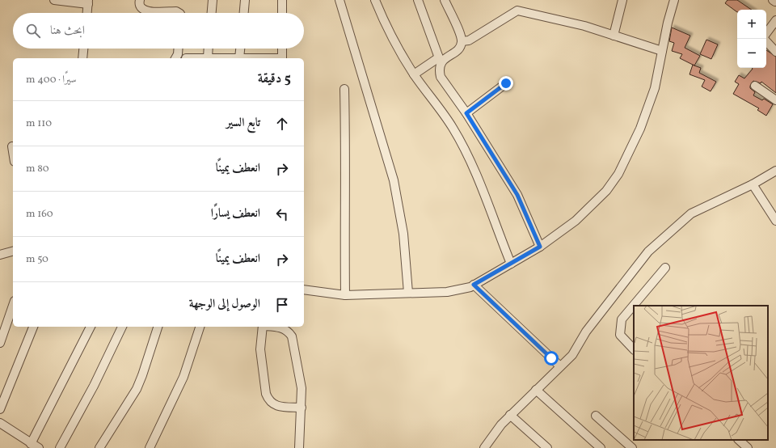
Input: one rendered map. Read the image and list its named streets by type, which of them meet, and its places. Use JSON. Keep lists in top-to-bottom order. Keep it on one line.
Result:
{"page":{"map_buttons":["+","−"],"search":"ابحث هنا","heading":["5 دقيقة","سيرًا · 400 m"],"list":[["تابع السير","110 m"],["انعطف يمينًا","80 m"],["انعطف يسارًا","160 m"],["انعطف يمينًا","50 m"],"الوصول إلى الوجهة"]}}
